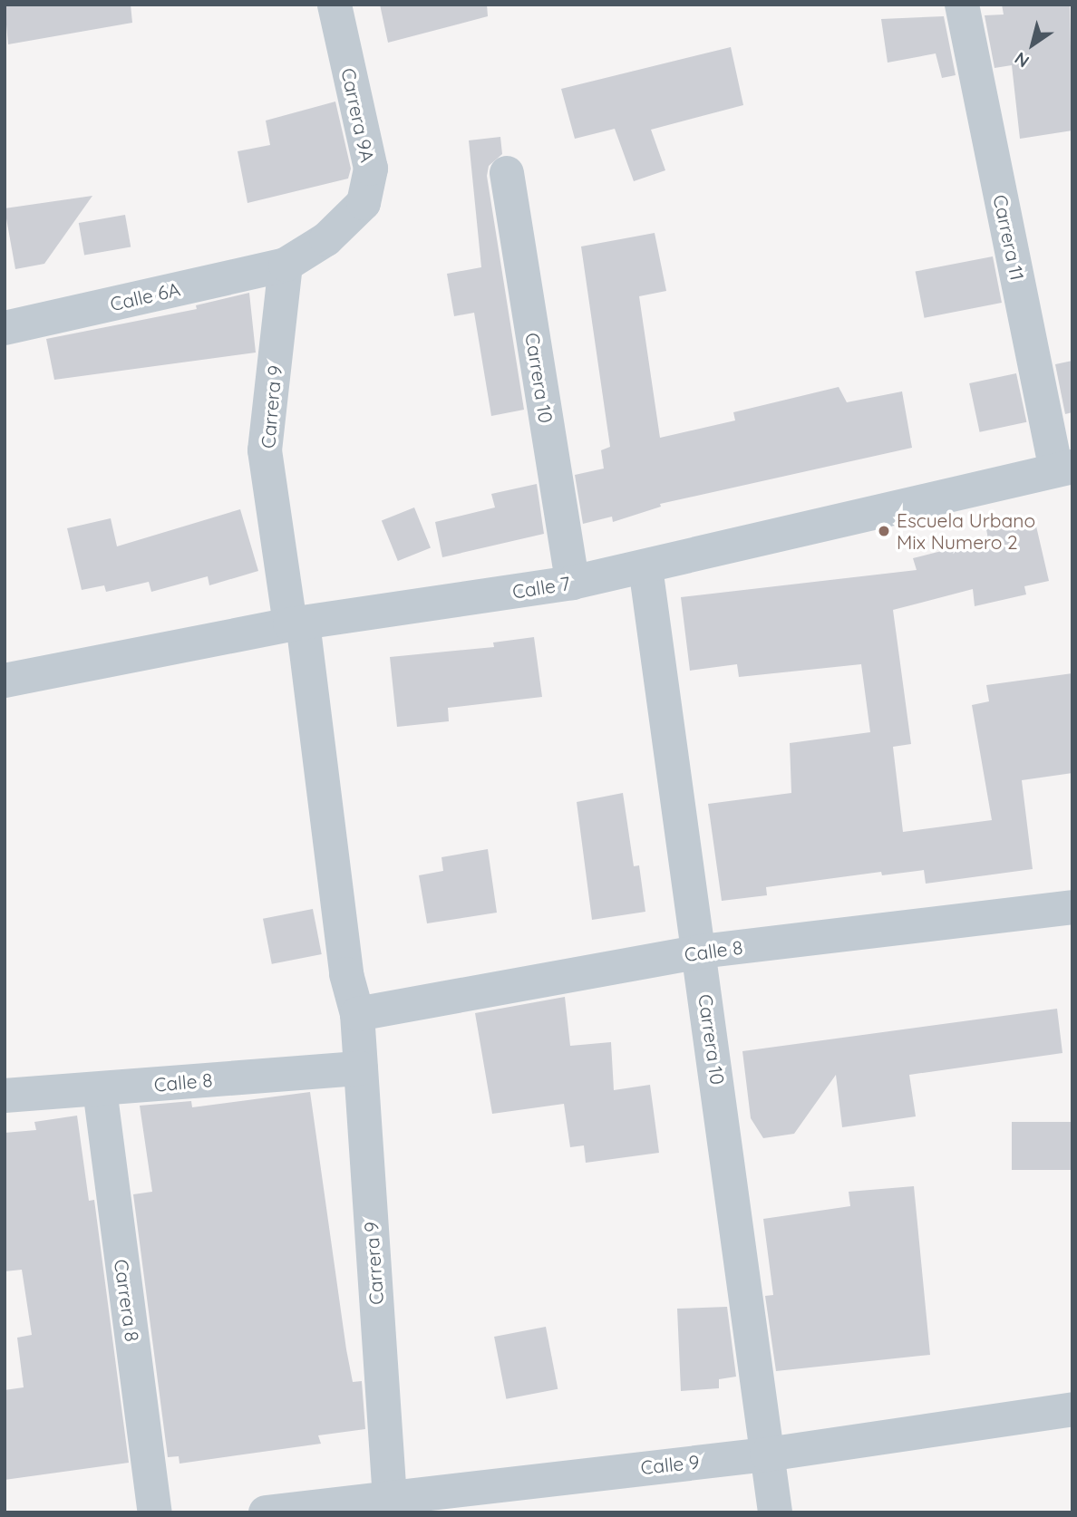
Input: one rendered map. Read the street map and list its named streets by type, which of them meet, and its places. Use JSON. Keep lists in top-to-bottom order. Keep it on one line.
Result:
{"streets":{"street":["Carrera 9A","Carrera 11","Calle 6A","Carrera 10","Carrera 9","Calle 7","Calle 8","Carrera 8","Calle 9"]},"crossings":[["Carrera 9A","Calle 6A"],["Carrera 9A","Carrera 9"],["Carrera 11","Calle 7"],["Calle 6A","Carrera 9"],["Carrera 10","Calle 7"],["Carrera 10","Calle 8"],["Carrera 10","Calle 9"],["Carrera 9","Calle 7"],["Carrera 9","Calle 8"],["Carrera 9","Calle 9"],["Calle 8","Carrera 8"]],"places":["Escuela Urbano Mix Numero 2"],"north":"bottom left"}
